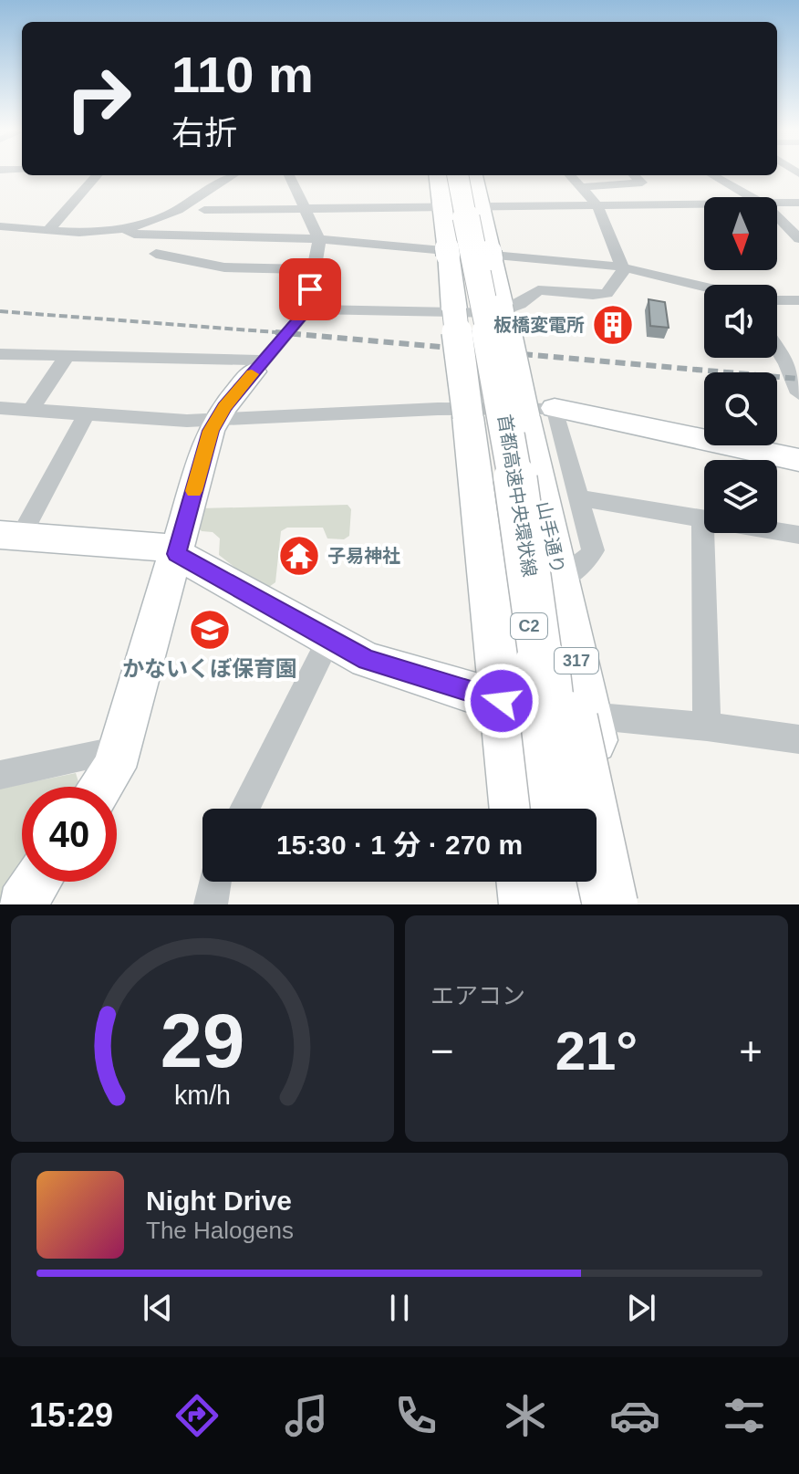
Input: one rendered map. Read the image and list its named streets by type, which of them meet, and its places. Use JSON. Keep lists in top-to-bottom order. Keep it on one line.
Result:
{"streets":{"highway":["首都高速中央環状線","C2"],"main road":["山手通り","317"]},"crossings":[["首都高速中央環状線","山手通り"]],"places":{"building":["板橋変電所"],"temple":["子易神社"],"school or university":["かないくぼ保育園"]},"north":"bottom","page":{"turn":["110 m","右折"],"limit":"40","trip":"15:30 · 1 分 · 270 m","tile":"エアコン","heat":["−","21°","+"],"song":["Night Drive","The Halogens"],"tabs":"15:29","gauge":["29","km/h"]}}
